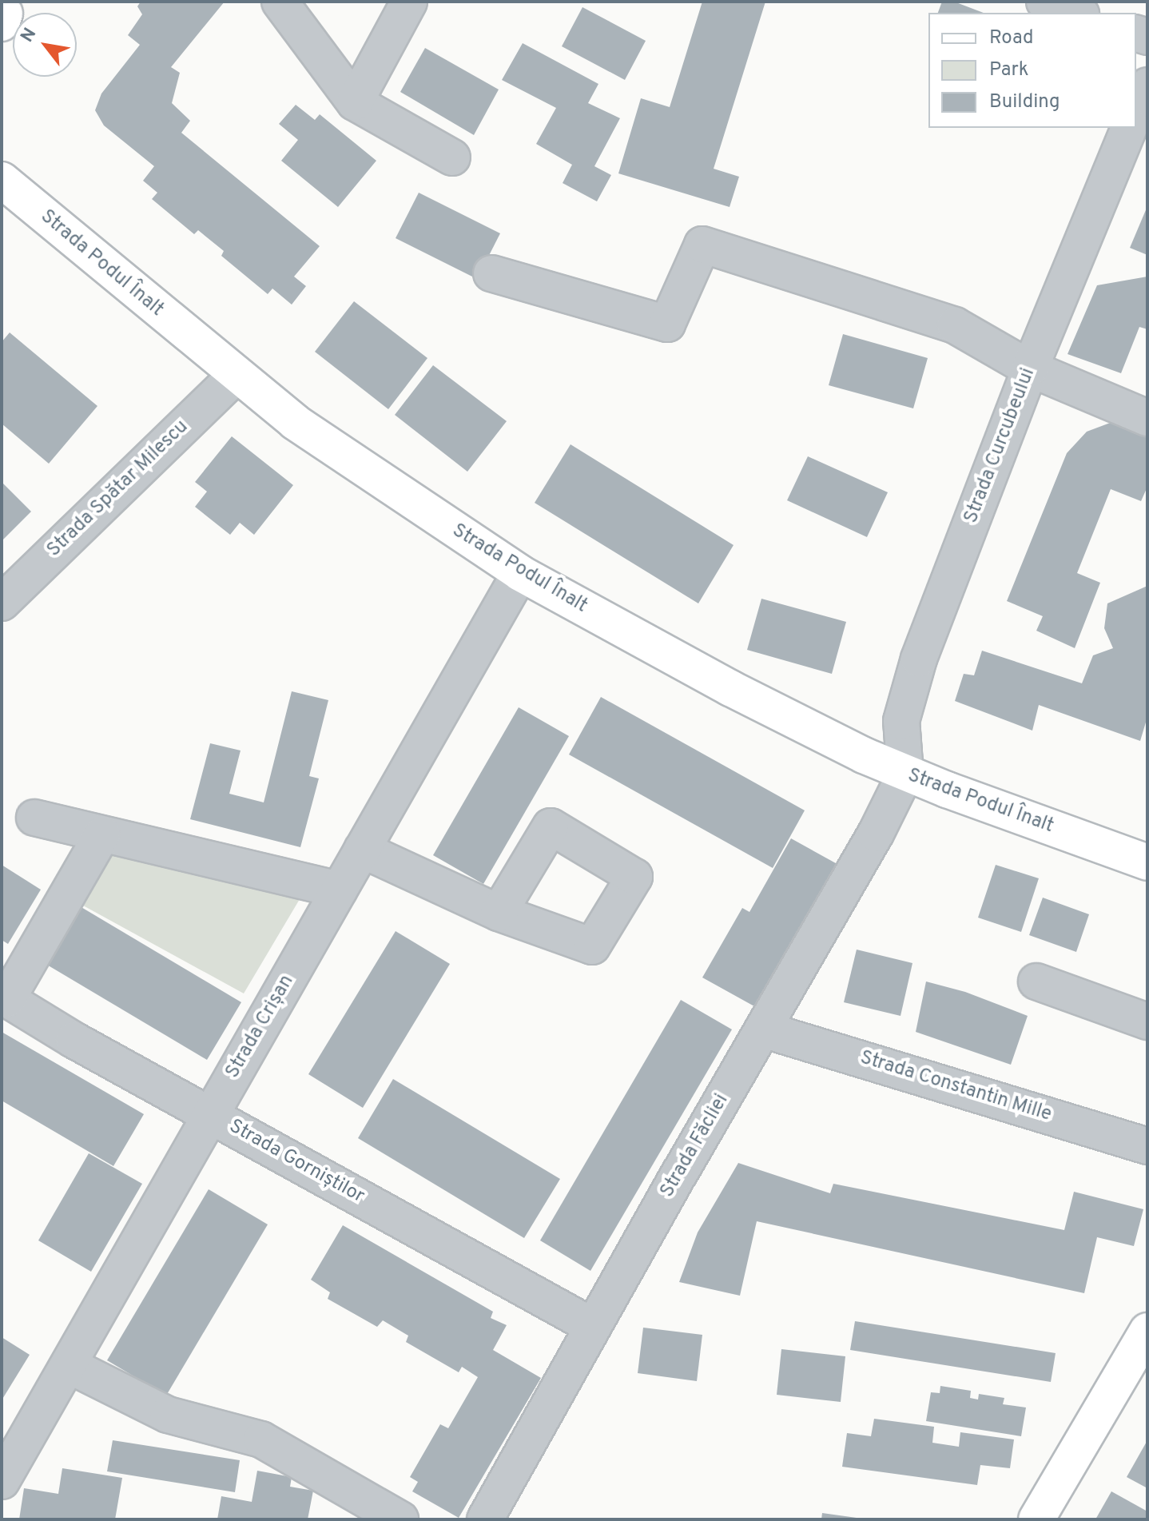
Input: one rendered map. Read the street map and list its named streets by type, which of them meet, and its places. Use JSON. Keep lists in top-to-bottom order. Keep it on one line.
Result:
{"streets":{"main road":["Strada Podul Înalt"],"street":["Strada Curcubeului","Strada Spătar Milescu","Strada Crișan","Strada Constantin Mille","Strada Făcliei","Strada Gorniștilor"]},"crossings":[["Strada Podul Înalt","Strada Curcubeului"],["Strada Podul Înalt","Strada Spătar Milescu"],["Strada Podul Înalt","Strada Crișan"],["Strada Podul Înalt","Strada Făcliei"],["Strada Curcubeului","Strada Făcliei"],["Strada Crișan","Strada Gorniștilor"],["Strada Constantin Mille","Strada Făcliei"],["Strada Făcliei","Strada Gorniștilor"]],"legend":["Road","Park","Building"],"north":"top left"}
